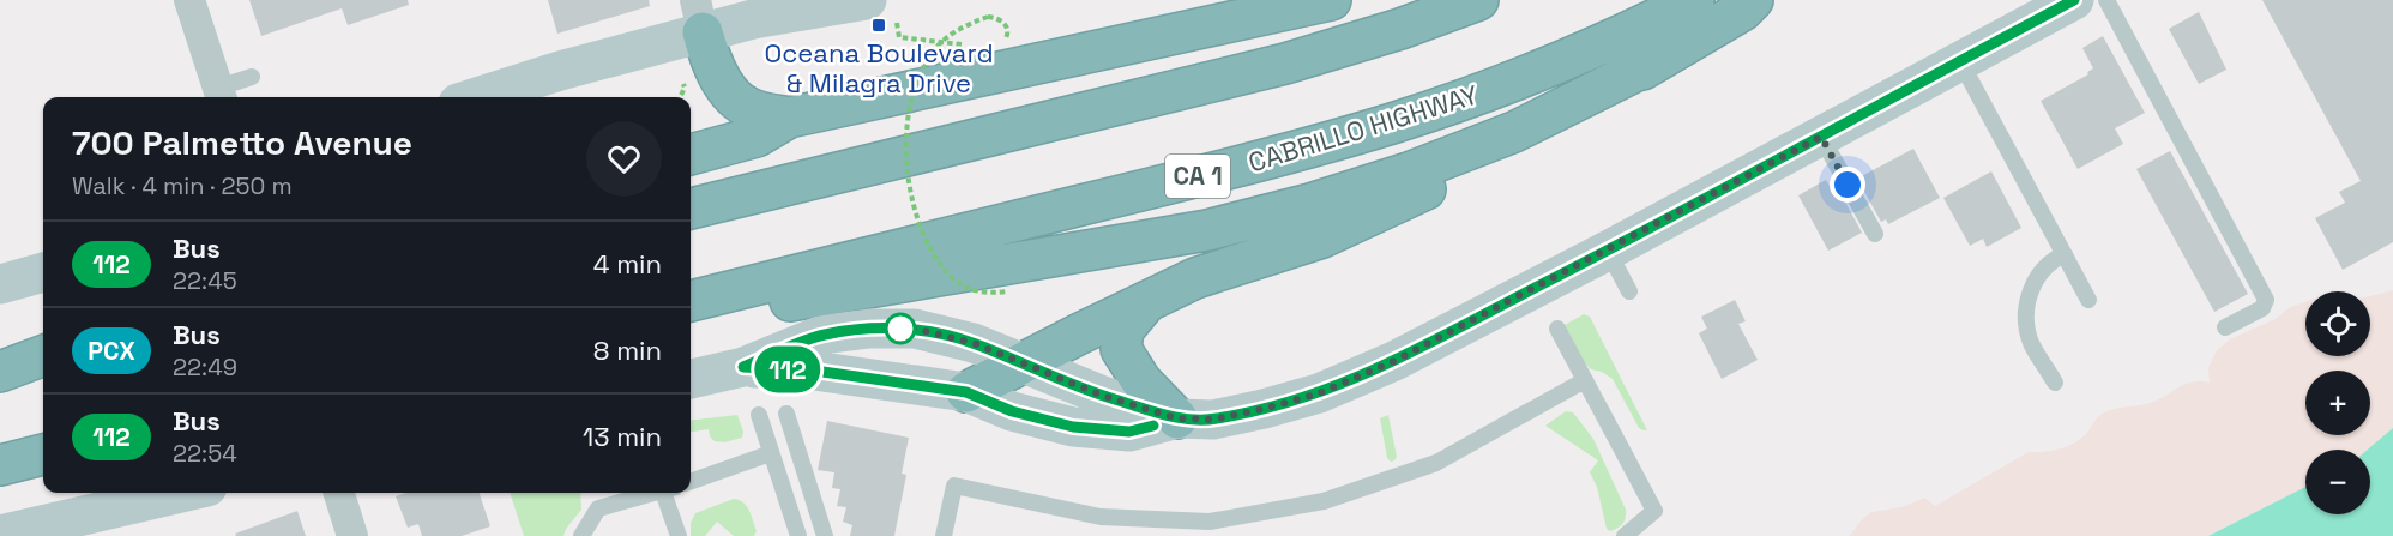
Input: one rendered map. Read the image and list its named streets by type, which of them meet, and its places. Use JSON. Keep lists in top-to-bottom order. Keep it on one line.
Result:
{"streets":{"highway":["CABRILLO HIGHWAY","CA 1"]},"places":{"transit":["Oceana Boulevard & Milagra Drive"]},"lines":["bus line 112"],"page":{"on_map":"112","heading":["700 Palmetto Avenue","Walk · 4 min · 250 m"],"list":[{"mark":"112","name":"Bus","note":"22:45","value":"4 min"},{"mark":"PCX","name":"Bus","note":"22:49","value":"8 min"},{"mark":"112","name":"Bus","note":"22:54","value":"13 min"}],"map_buttons":["+","−"]}}
